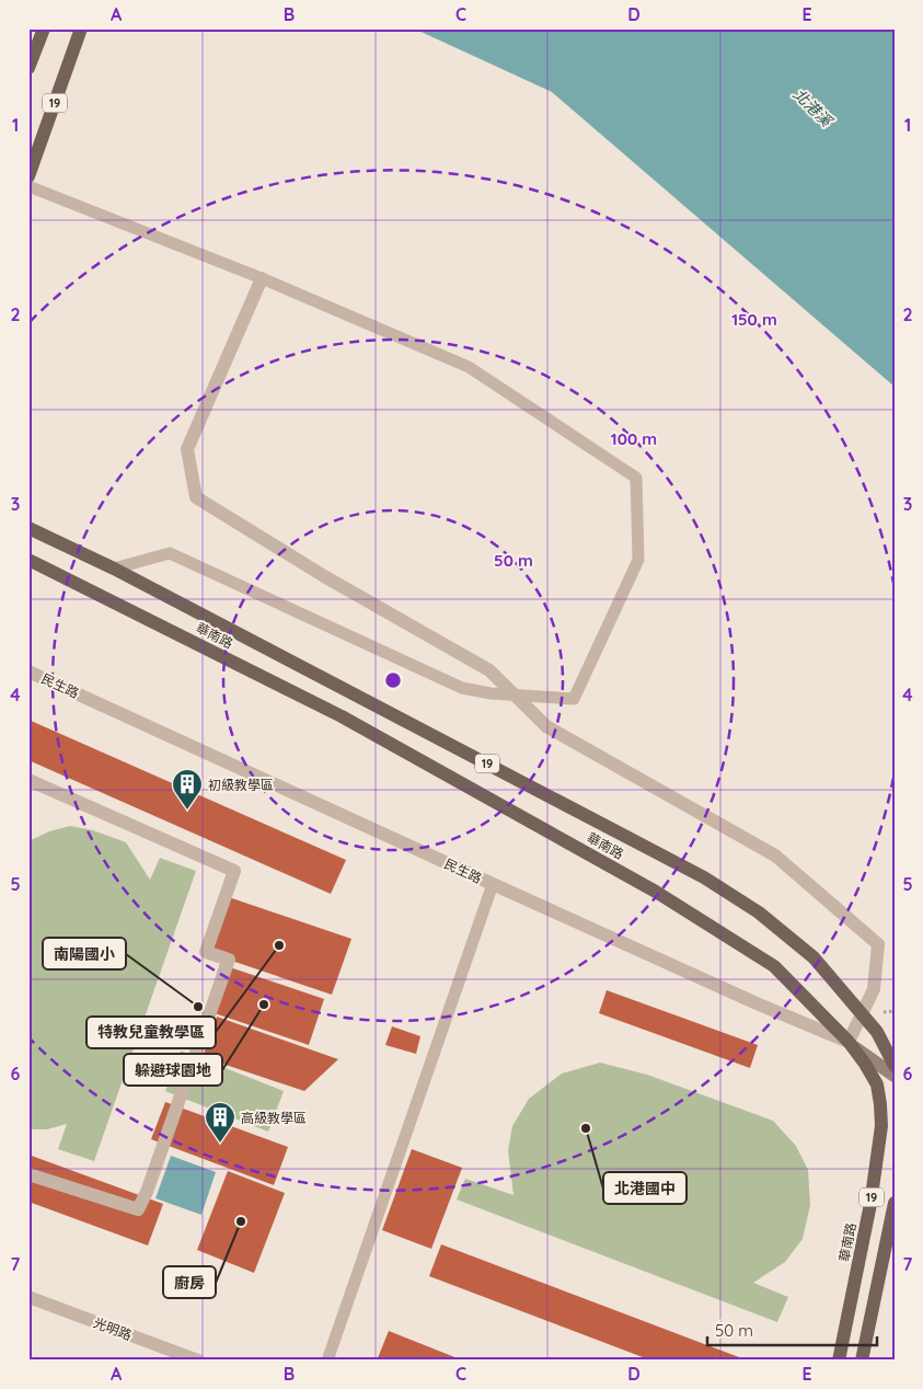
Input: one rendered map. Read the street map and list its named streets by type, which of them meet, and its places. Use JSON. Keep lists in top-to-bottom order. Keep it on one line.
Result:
{"streets":{"main road":["19","華南路","民生路"],"street":["光明路"]},"crossings":[["華南路","民生路"]],"water":["北港溪"],"places":{"building":["初級教學區","高級教學區"],"other":["特教兒童教學區","躲避球園地","南陽國小","北港國中","廚房"]},"scale_bar":"50 m","grid":{"columns":["A","B","C","D","E"],"rows":["1","2","3","4","5","6","7"]},"rings":["150 m","100 m","50 m"]}
